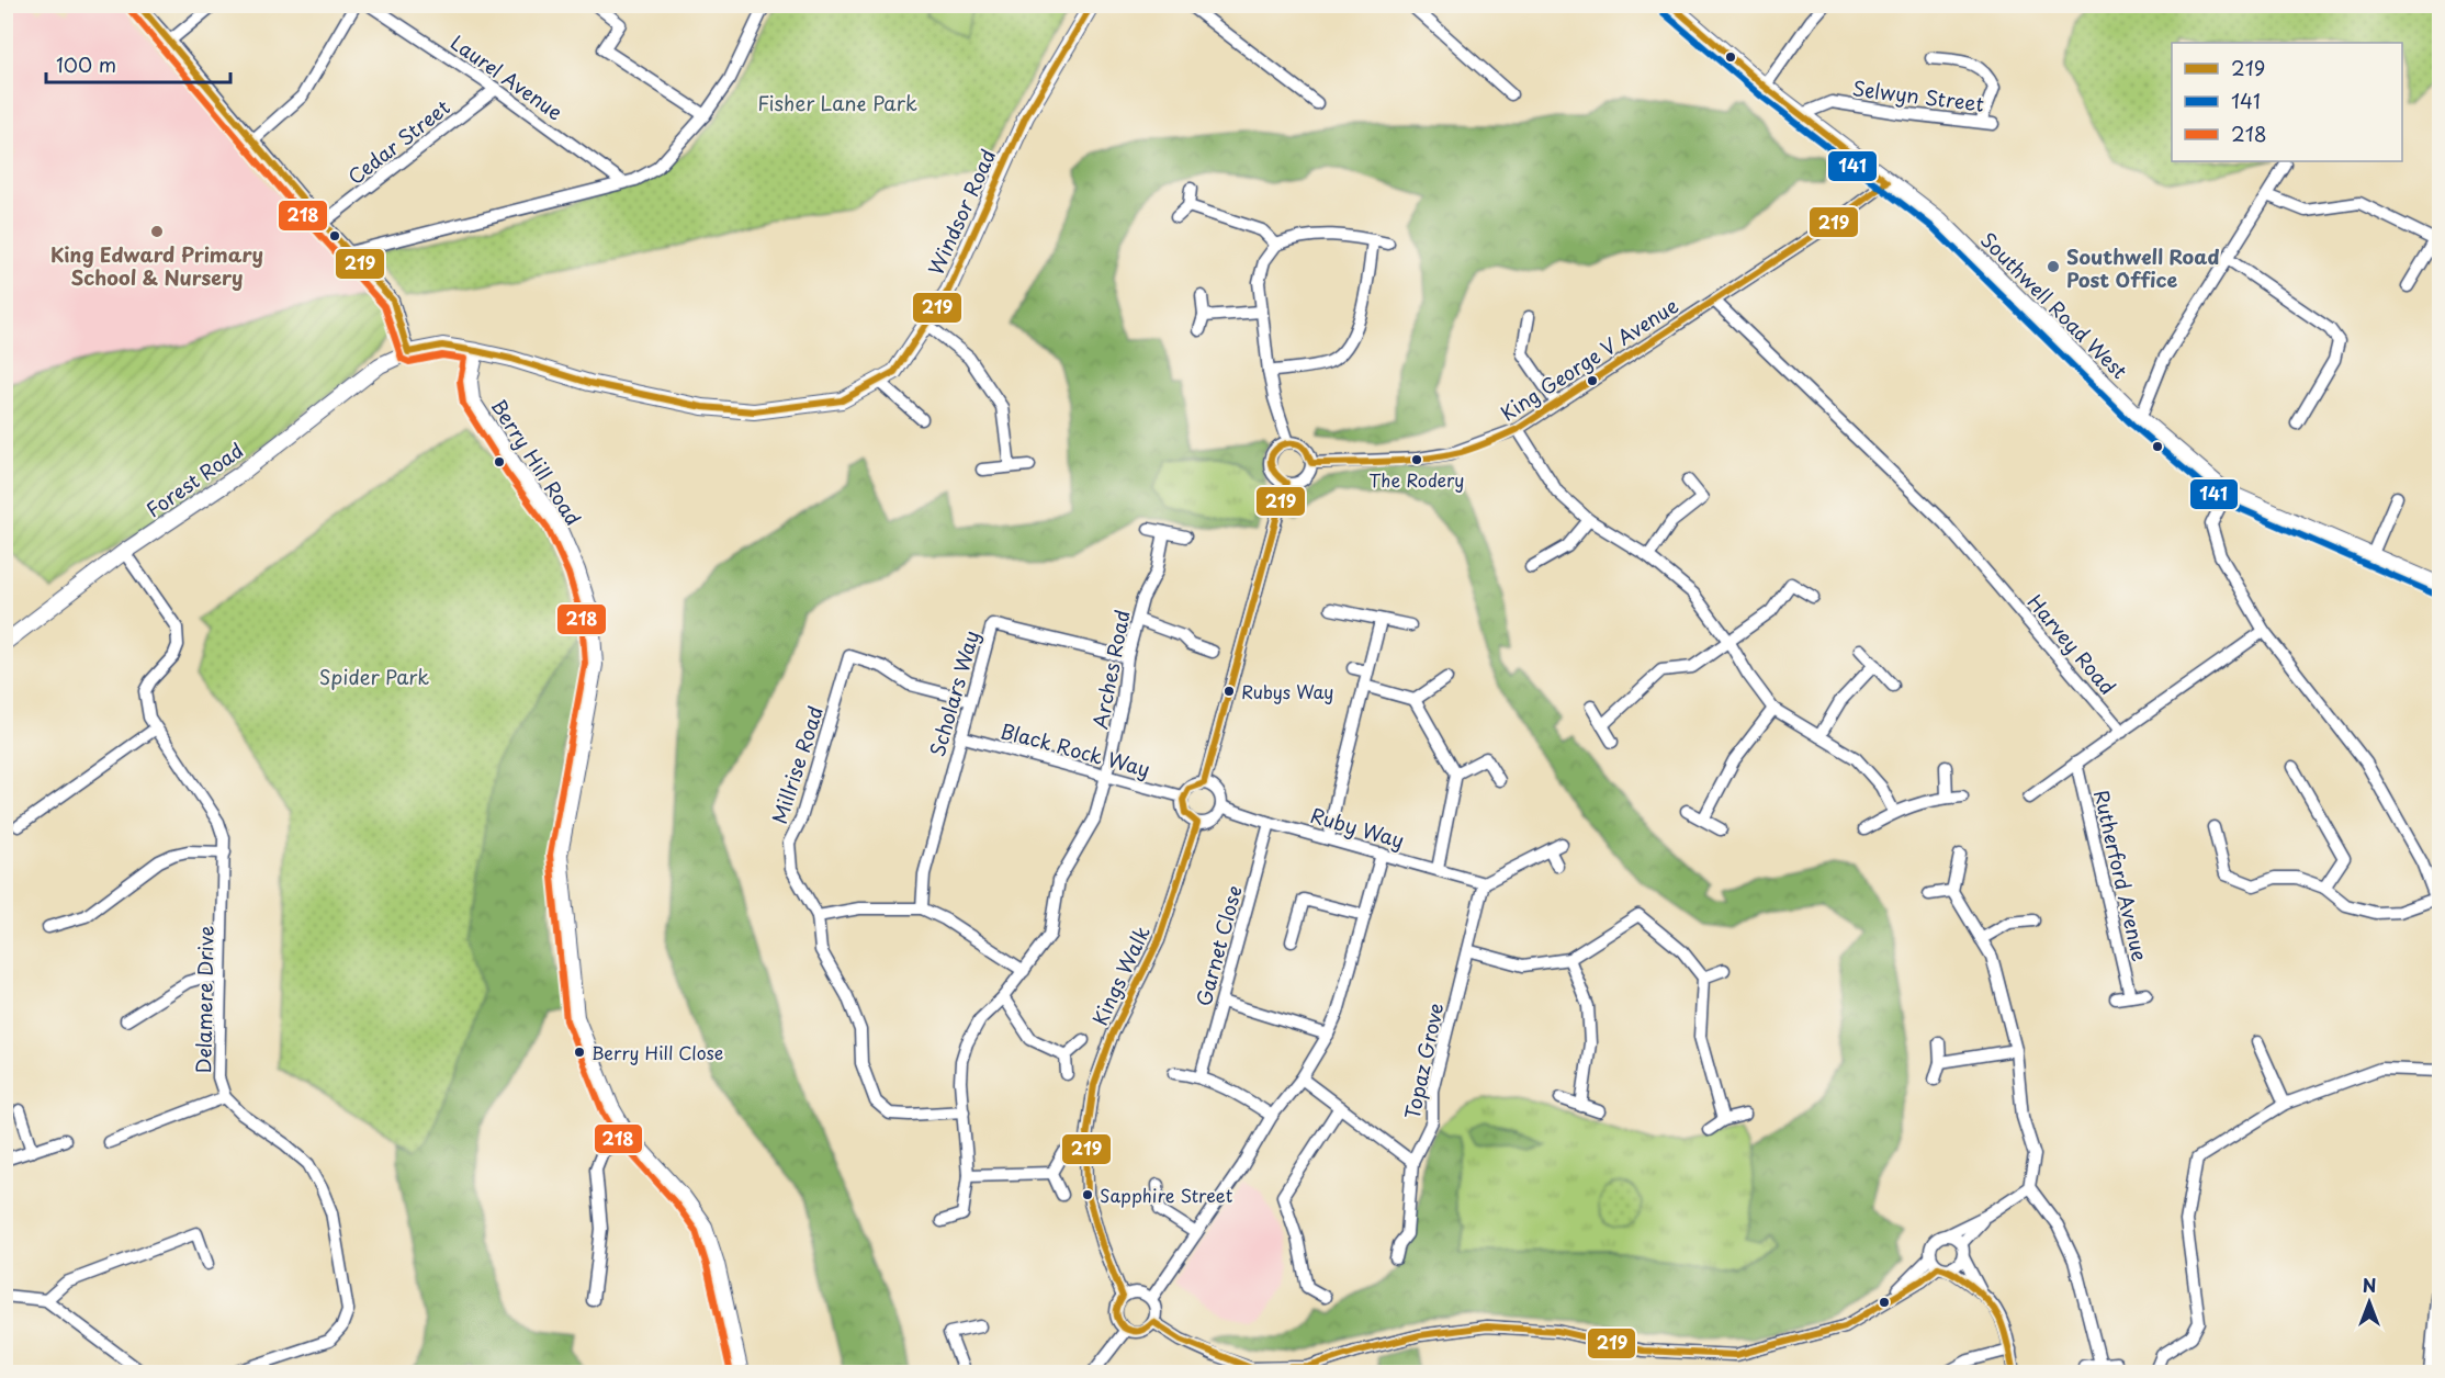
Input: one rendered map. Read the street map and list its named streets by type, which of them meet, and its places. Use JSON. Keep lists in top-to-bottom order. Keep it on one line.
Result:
{"streets":{"main road":["Windsor Road","Southwell Road West","Berry Hill Road","Forest Road"],"street":["Laurel Avenue","Selwyn Street","Cedar Street","King George V Avenue","Harvey Road","Arches Road","Scholars Way","Black Rock Way","Millrise Road","Ruby Way","Rutherford Avenue","Garnet Close","Kings Walk","Delamere Drive","Topaz Grove"]},"crossings":[["Laurel Avenue","Cedar Street"],["Selwyn Street","Southwell Road West"],["Windsor Road","Berry Hill Road"],["Windsor Road","Forest Road"],["Southwell Road West","King George V Avenue"],["King George V Avenue","Harvey Road"],["Forest Road","Delamere Drive"],["Arches Road","Scholars Way"],["Arches Road","Black Rock Way"],["Arches Road","Millrise Road"],["Scholars Way","Black Rock Way"],["Scholars Way","Millrise Road"],["Black Rock Way","Ruby Way"],["Black Rock Way","Kings Walk"],["Ruby Way","Garnet Close"],["Ruby Way","Kings Walk"],["Ruby Way","Topaz Grove"]],"parks":["Fisher Lane Park","Spider Park"],"places":["King Edward Primary School & Nursery","Southwell Road Post Office","The Rodery","Rubys Way","Berry Hill Close","Sapphire Street"],"lines":["transit line 219","transit line 218","transit line 141"],"legend":["219","141","218"],"scale_bar":"100 m","north":"top"}
